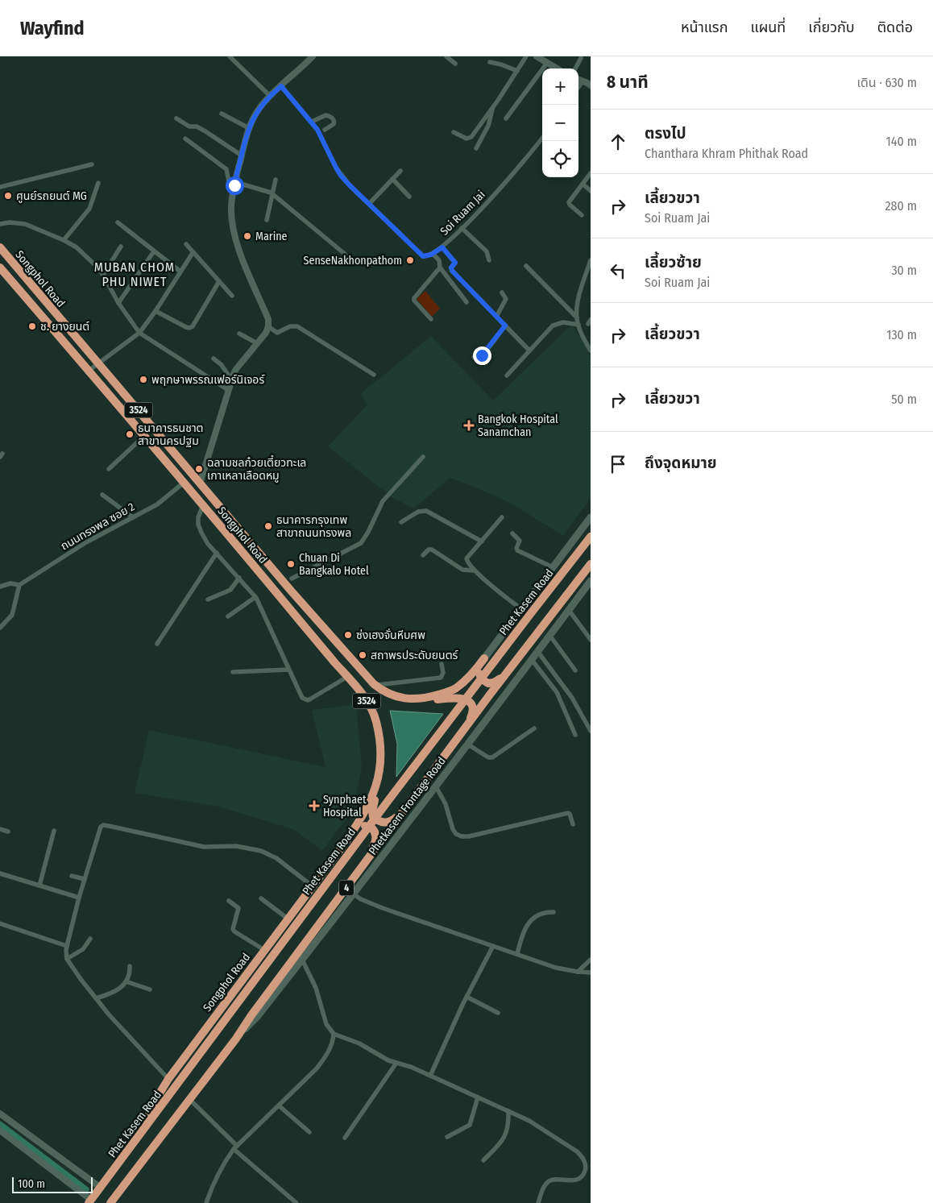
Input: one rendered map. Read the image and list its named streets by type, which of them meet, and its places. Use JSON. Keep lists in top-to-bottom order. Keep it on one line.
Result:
{"streets":{"highway":["Songphol Road","3524","Phet Kasem Road","4"],"main road":["Phetkasem Frontage Road"],"street":["Soi Ruam Jai","ถนนทรงพล ซอย 2"]},"crossings":[["Songphol Road","ถนนทรงพล ซอย 2"],["Songphol Road","Phet Kasem Road"],["Phetkasem Frontage Road","4"]],"districts":["MUBAN CHOM PHU NIWET"],"places":{"other":["ศูนย์รถยนต์ MG","Marine","SenseNakhonpathom","ช. ยางยนต์","พฤกษาพรรณเฟอร์นิเจอร์","ธนาคารธนชาต สาขานครปฐม","ฉลามชลก๋วยเตี๋ยวทะเล เกาเหลาเลือดหมู","ธนาคารกรุงเทพ สาขาถนนทรงพล","Chuan Di Bangkalo Hotel","ซ่งเฮงจั่นหีบศพ","สถาพรประดับยนตร์"],"health":["Bangkok Hospital Sanamchan","Synphaet Hospital"]},"scale_bar":"100 m","page":{"header":"Wayfind","nav":["หน้าแรก","แผนที่","เกี่ยวกับ","ติดต่อ"],"heading":["8 นาที","เดิน · 630 m"],"map_buttons":["+","−"],"list":[["ตรงไป","Chanthara Khram Phithak Road","140 m"],["เลี้ยวขวา","Soi Ruam Jai","280 m"],["เลี้ยวซ้าย","Soi Ruam Jai","30 m"],["เลี้ยวขวา","130 m"],["เลี้ยวขวา","50 m"],"ถึงจุดหมาย"],"scale":"100 m"}}
